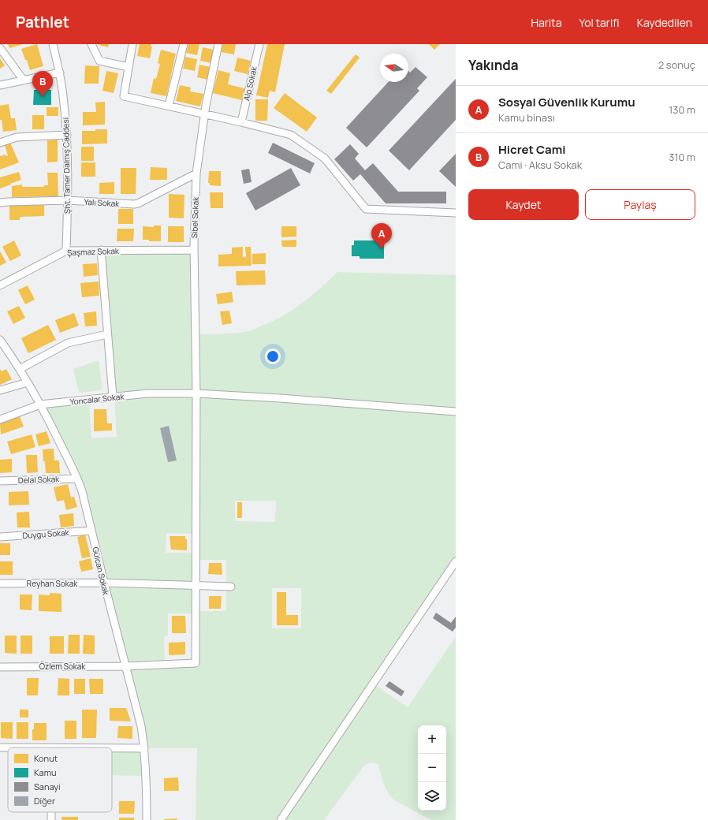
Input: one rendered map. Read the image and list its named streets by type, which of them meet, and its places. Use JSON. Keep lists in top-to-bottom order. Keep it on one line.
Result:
{"streets":{"street":["Alp Sokak","Şht. Tamer Dalmış Caddesi","Yalı Sokak","Sibel Sokak","Şaşmaz Sokak","Yoncalar Sokak","Delal Sokak","Duygu Sokak","Gülcan Sokak","Reyhan Sokak","Özlem Sokak"]},"crossings":[["Şht. Tamer Dalmış Caddesi","Yalı Sokak"],["Şht. Tamer Dalmış Caddesi","Şaşmaz Sokak"],["Yalı Sokak","Sibel Sokak"],["Sibel Sokak","Şaşmaz Sokak"],["Sibel Sokak","Yoncalar Sokak"],["Sibel Sokak","Reyhan Sokak"],["Sibel Sokak","Özlem Sokak"],["Yoncalar Sokak","Gülcan Sokak"],["Delal Sokak","Gülcan Sokak"],["Duygu Sokak","Gülcan Sokak"],["Gülcan Sokak","Reyhan Sokak"],["Gülcan Sokak","Özlem Sokak"],["Reyhan Sokak","Özlem Sokak"]],"legend":["Konut","Kamu","Sanayi","Diğer"],"north":"left","page":{"header":"Pathlet","nav":["Harita","Yol tarifi","Kaydedilen"],"heading":["Yakında","2 sonuç"],"pins":["B","A"],"list":[{"mark":"A","name":"Sosyal Güvenlik Kurumu","note":"Kamu binası","value":"130 m"},{"mark":"B","name":"Hicret Cami","note":"Cami · Aksu Sokak","value":"310 m"}],"buttons":["Kaydet","Paylaş"],"map_buttons":["+","−"]}}
